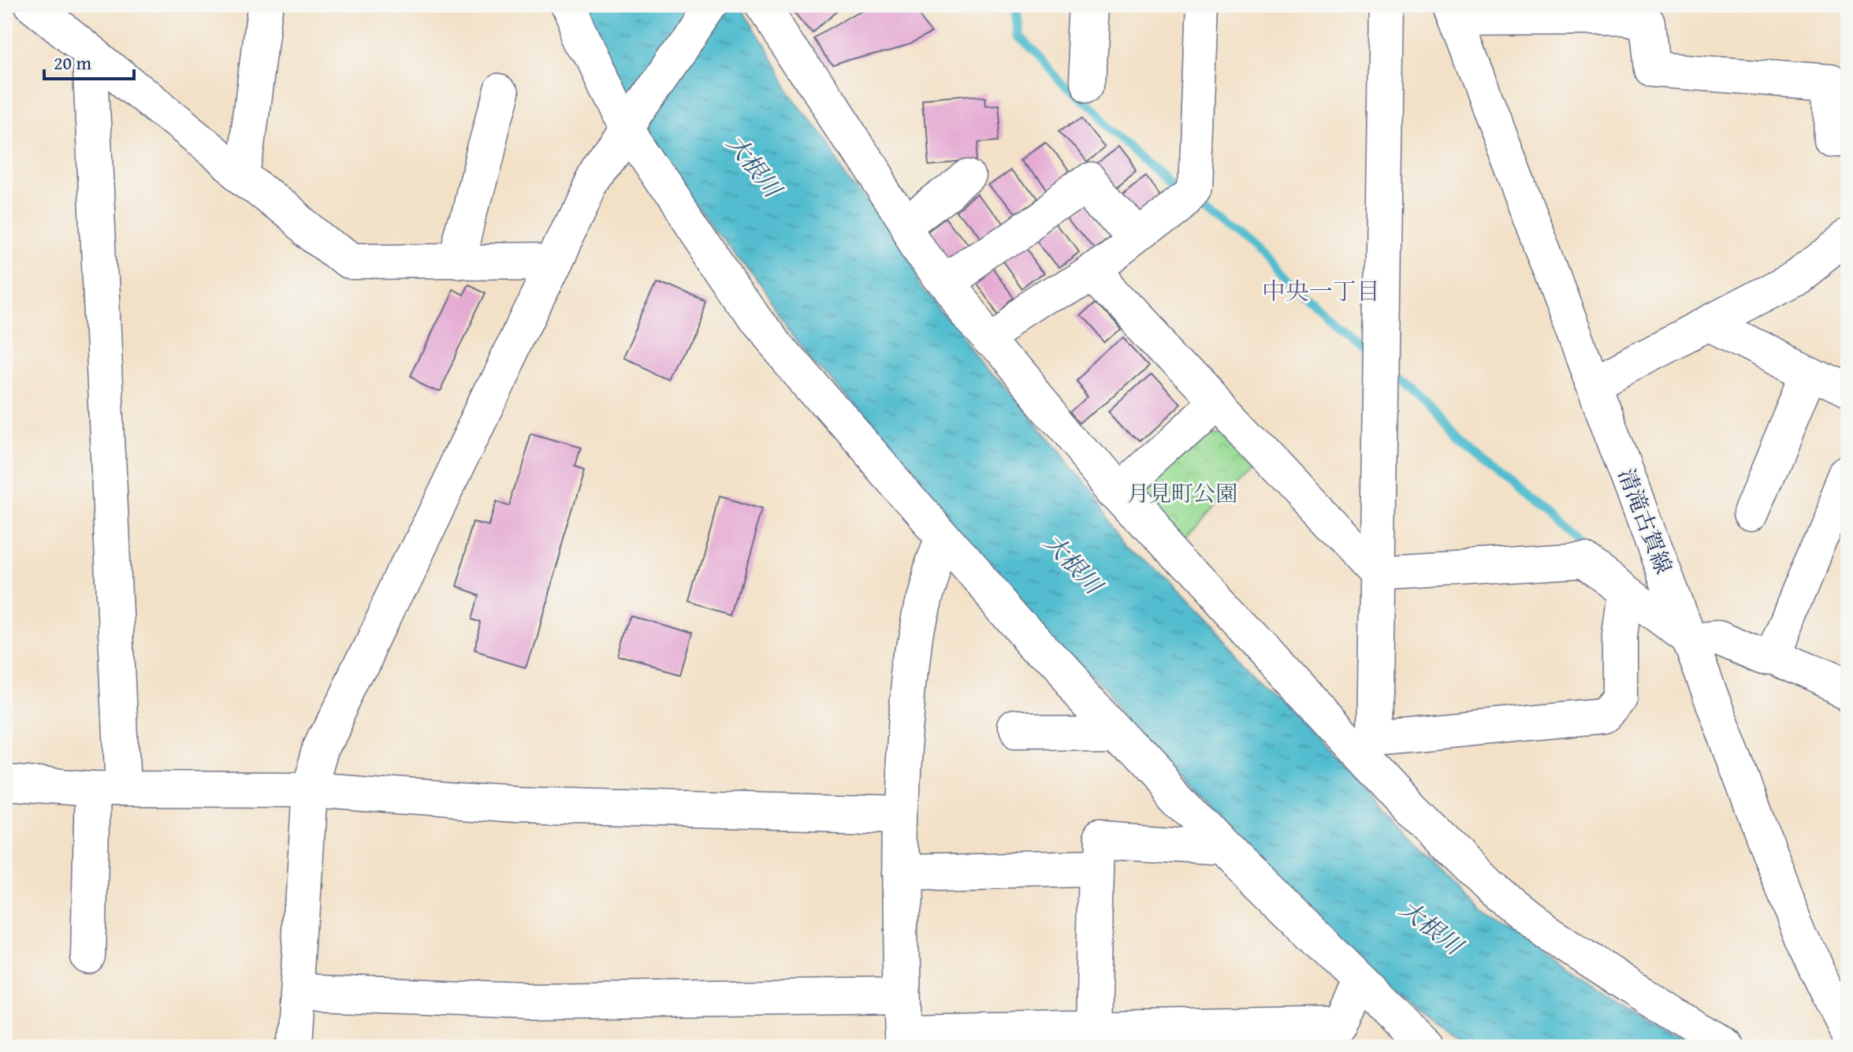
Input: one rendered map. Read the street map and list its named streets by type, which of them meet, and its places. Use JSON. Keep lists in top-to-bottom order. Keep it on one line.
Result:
{"streets":{"street":["清滝古賀線"]},"districts":["中央一丁目"],"water":["大根川"],"parks":["月見町公園"],"scale_bar":"20 m"}
